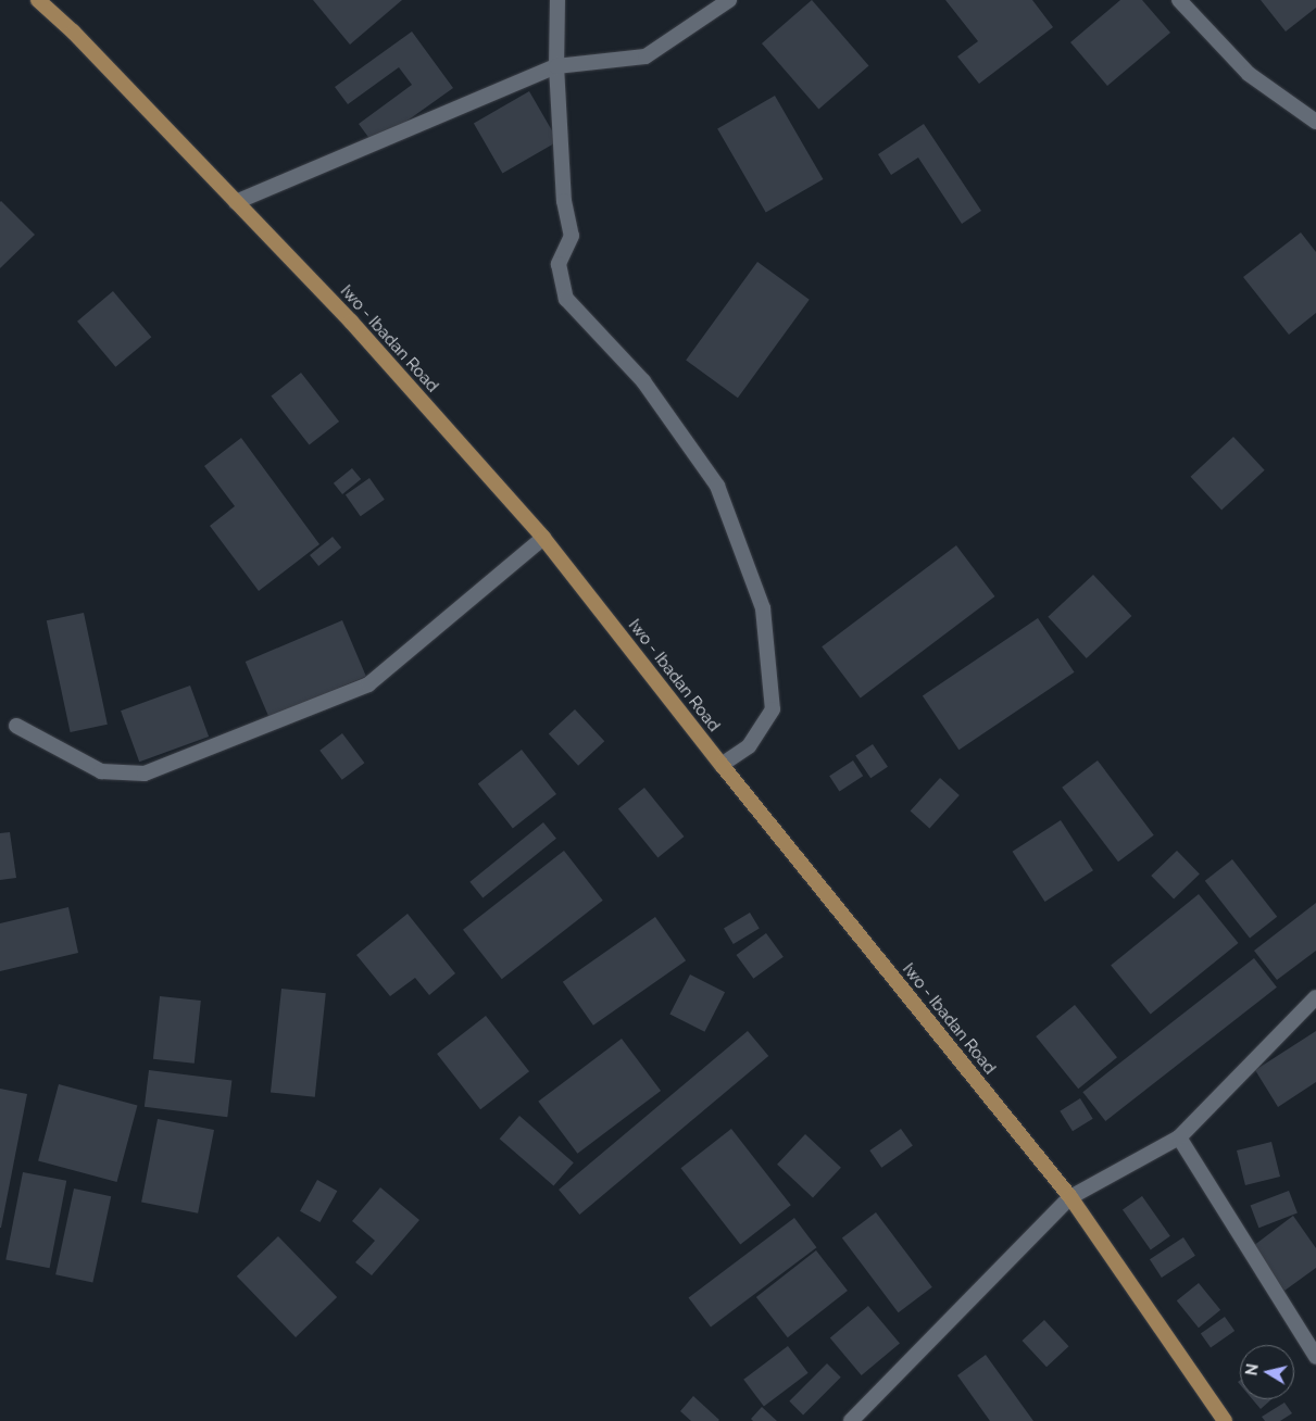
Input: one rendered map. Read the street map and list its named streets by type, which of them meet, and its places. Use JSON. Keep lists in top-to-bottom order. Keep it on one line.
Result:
{"streets":{"main road":["Iwo - Ibadan Road"]},"north":"left"}
